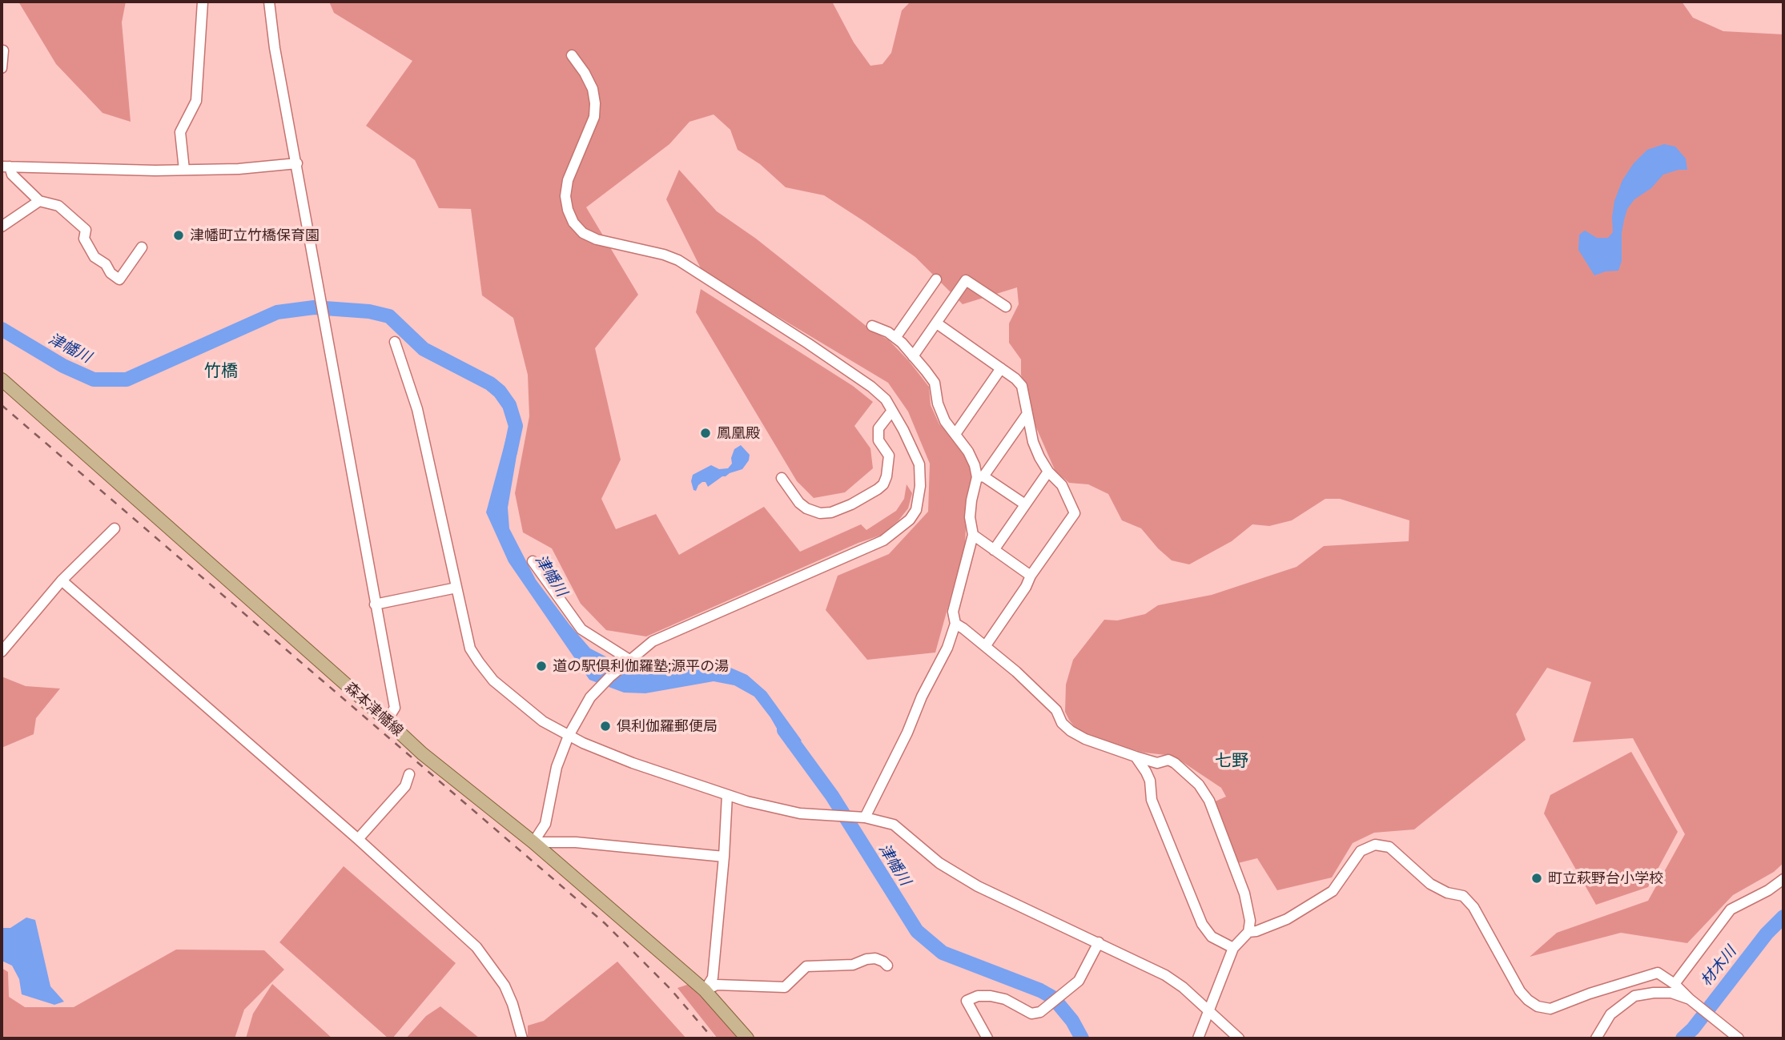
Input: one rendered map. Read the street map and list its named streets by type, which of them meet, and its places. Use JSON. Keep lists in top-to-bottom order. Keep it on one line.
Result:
{"streets":{"main road":["森本津幡線"]},"districts":["竹橋","七野"],"water":["津幡川","材木川"],"places":["津幡町立竹橋保育園","鳳凰殿","道の駅倶利伽羅塾;源平の湯","倶利伽羅郵便局","町立萩野台小学校"]}
